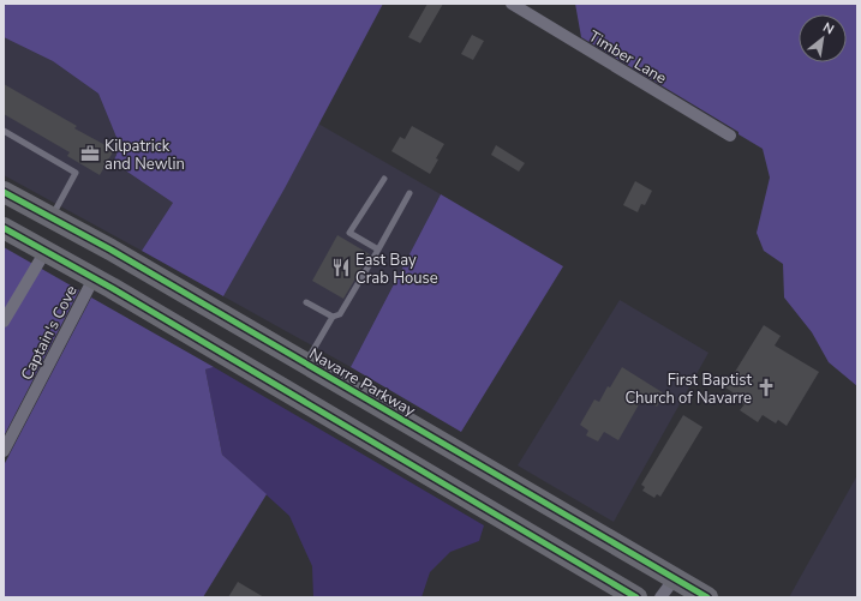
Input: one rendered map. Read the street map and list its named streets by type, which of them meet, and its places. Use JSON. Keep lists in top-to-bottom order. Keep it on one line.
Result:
{"streets":{"highway":["Navarre Parkway"],"street":["Timber Lane","Captain's Cove"]},"places":{"office":["Kilpatrick and Newlin"],"restaurant":["East Bay Crab House"],"church":["First Baptist Church of Navarre"]},"north":"top right"}
